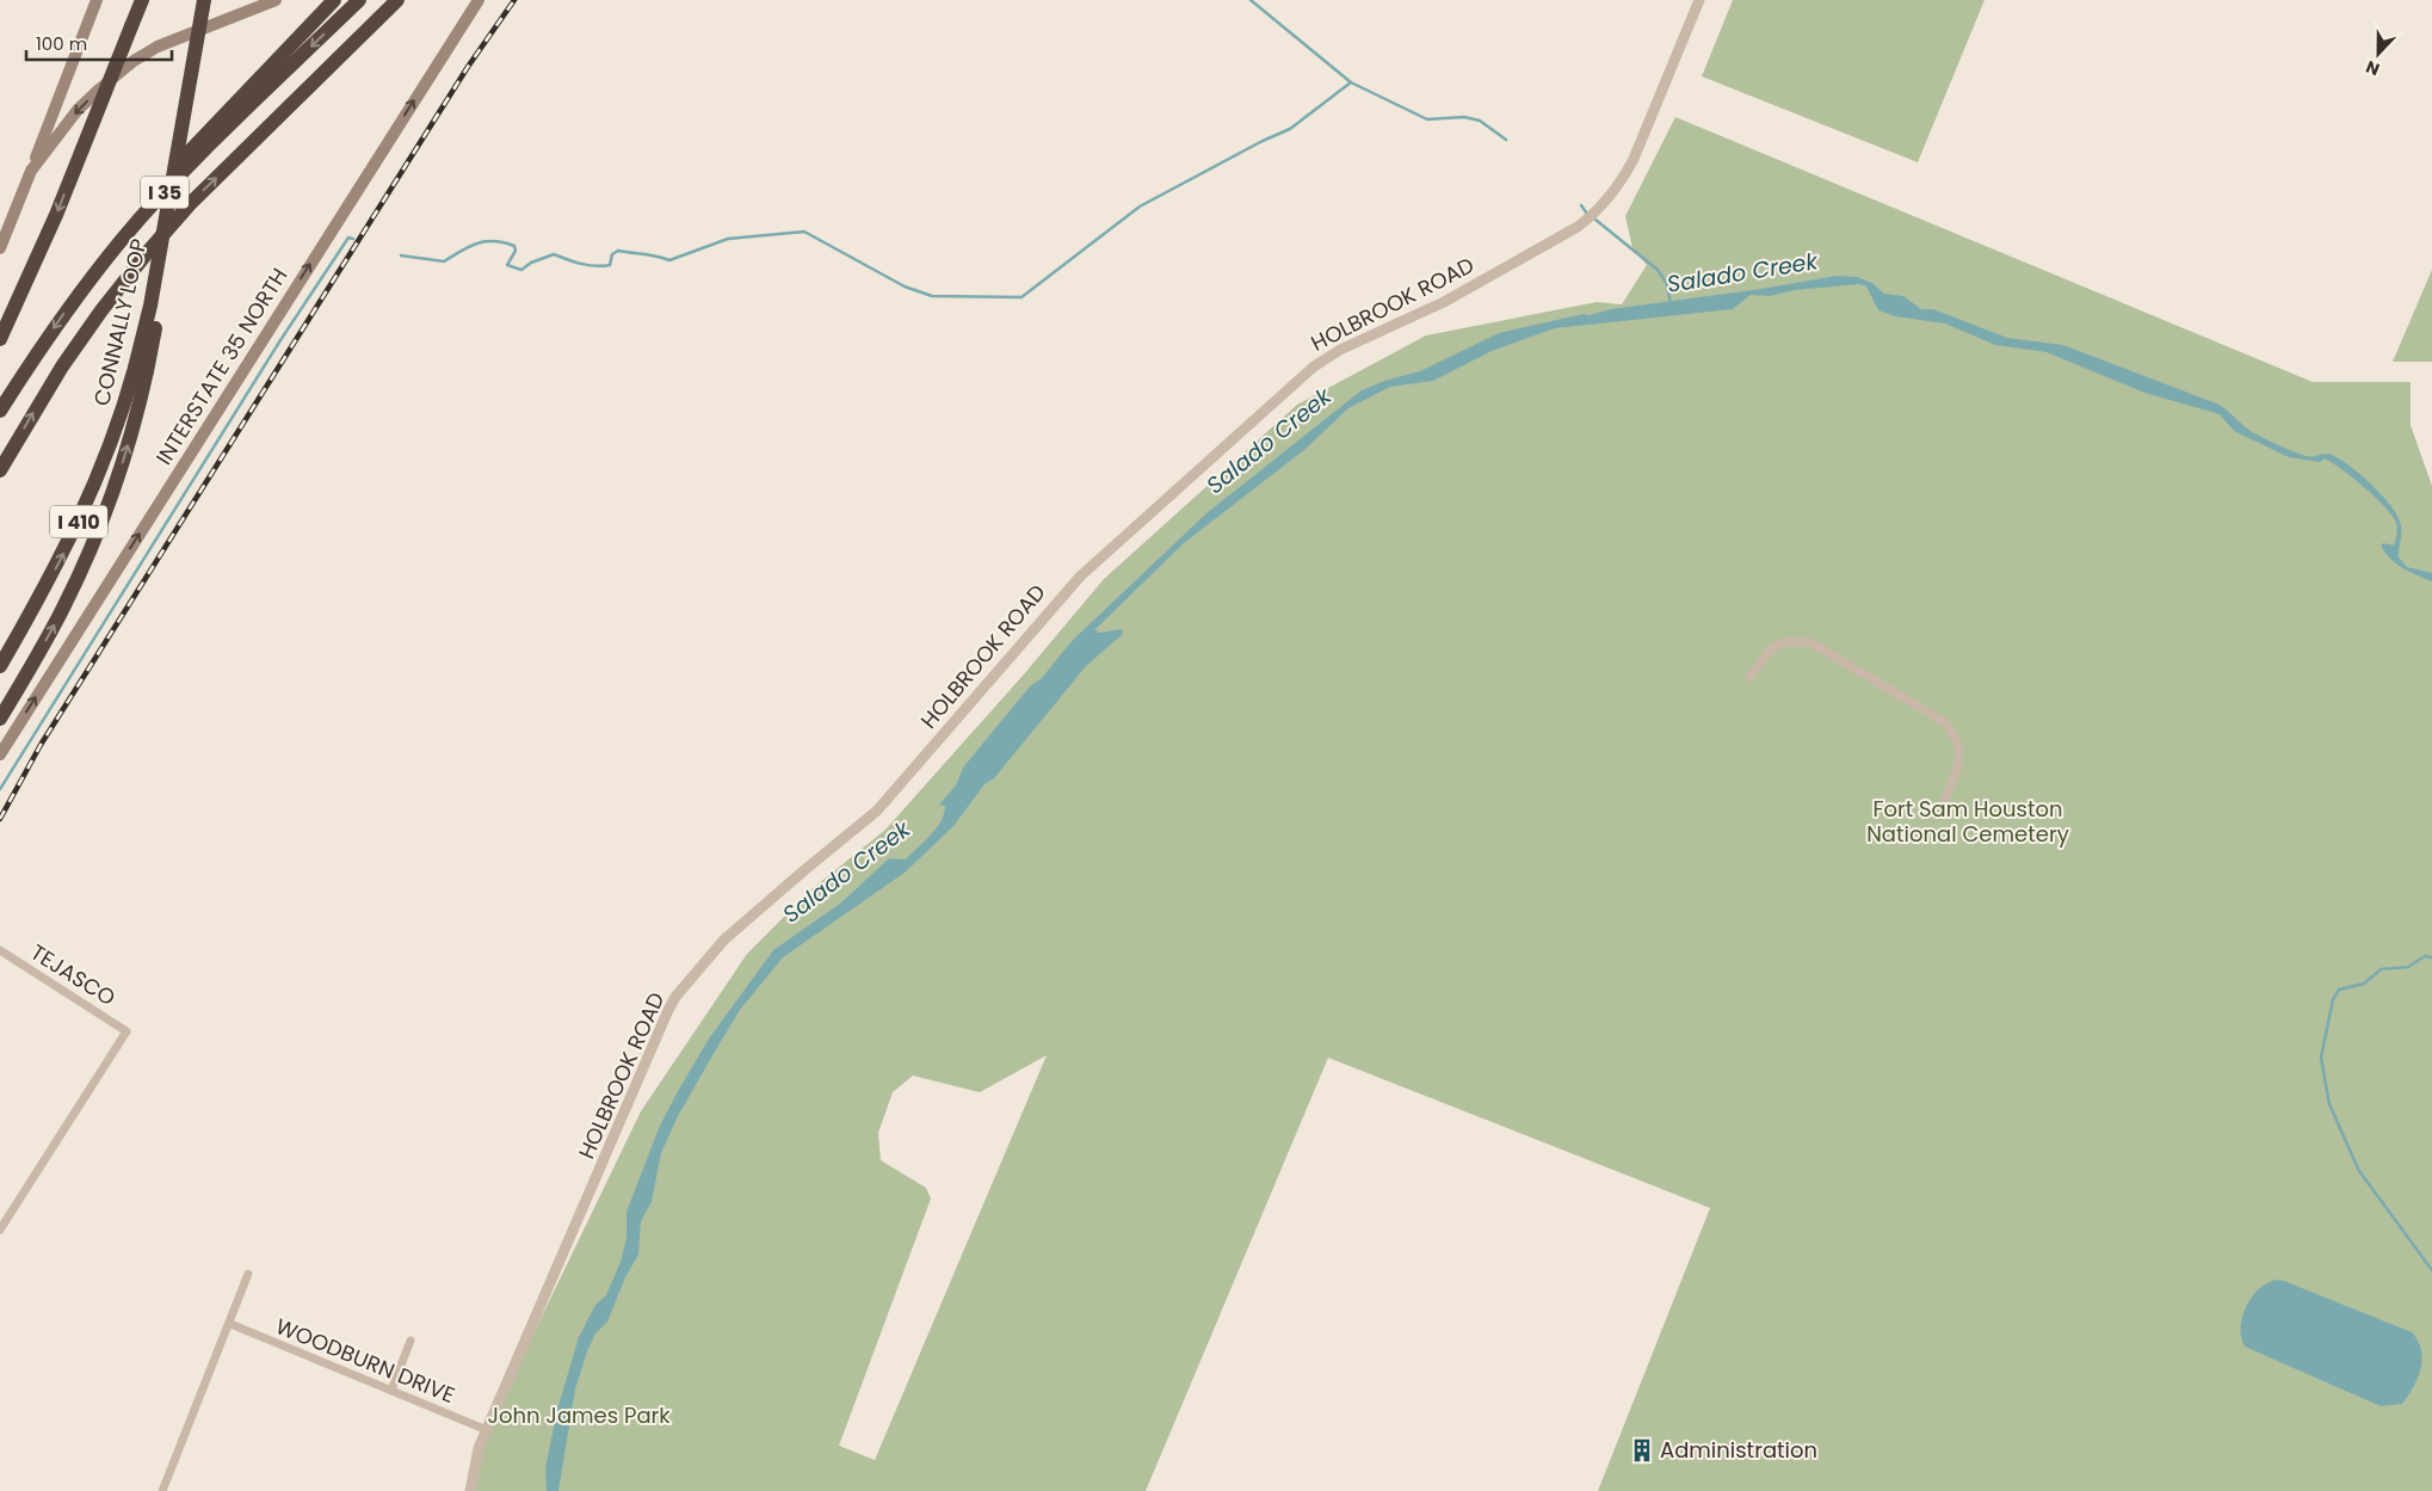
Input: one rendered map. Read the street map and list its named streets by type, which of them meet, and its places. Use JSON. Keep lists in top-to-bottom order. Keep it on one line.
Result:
{"streets":{"highway":["I 35","CONNALLY LOOP","I 410"],"main road":["INTERSTATE 35 NORTH"],"street":["HOLBROOK ROAD","TEJASCO","WOODBURN DRIVE"]},"crossings":[["HOLBROOK ROAD","WOODBURN DRIVE"]],"one_way":["INTERSTATE 35 NORTH"],"water":["Salado Creek"],"parks":["Fort Sam Houston National Cemetery","John James Park"],"places":{"building":["Administration"]},"scale_bar":"100 m","north":"bottom"}
